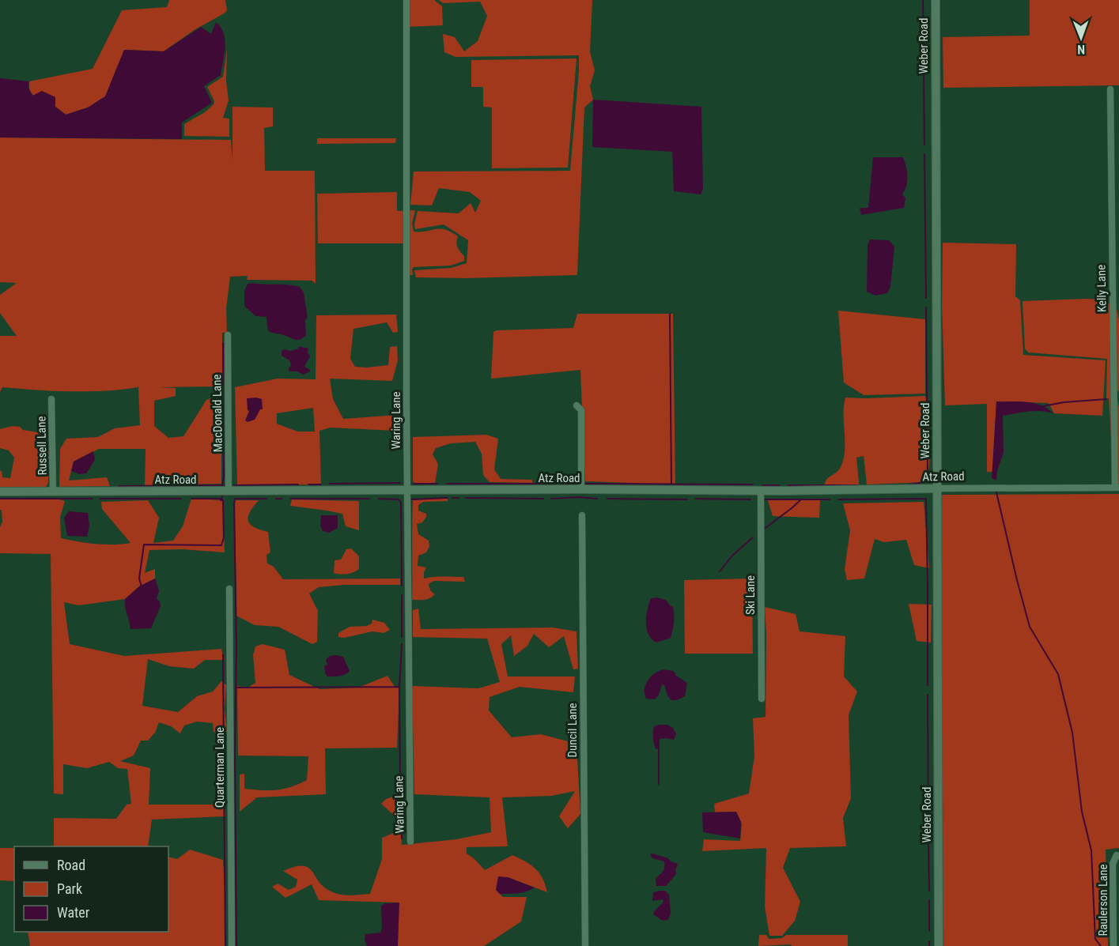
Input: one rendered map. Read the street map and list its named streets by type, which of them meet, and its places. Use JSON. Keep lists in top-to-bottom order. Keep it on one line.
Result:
{"streets":{"street":["Weber Road","Kelly Lane","MacDonald Lane","Waring Lane","Russell Lane","Atz Road","Ski Lane","Duncil Lane","Quarterman Lane","Raulerson Lane"]},"crossings":[["Weber Road","Atz Road"],["Kelly Lane","Atz Road"],["MacDonald Lane","Atz Road"],["Waring Lane","Atz Road"],["Russell Lane","Atz Road"],["Atz Road","Ski Lane"]],"legend":["Road","Park","Water"],"north":"bottom"}
